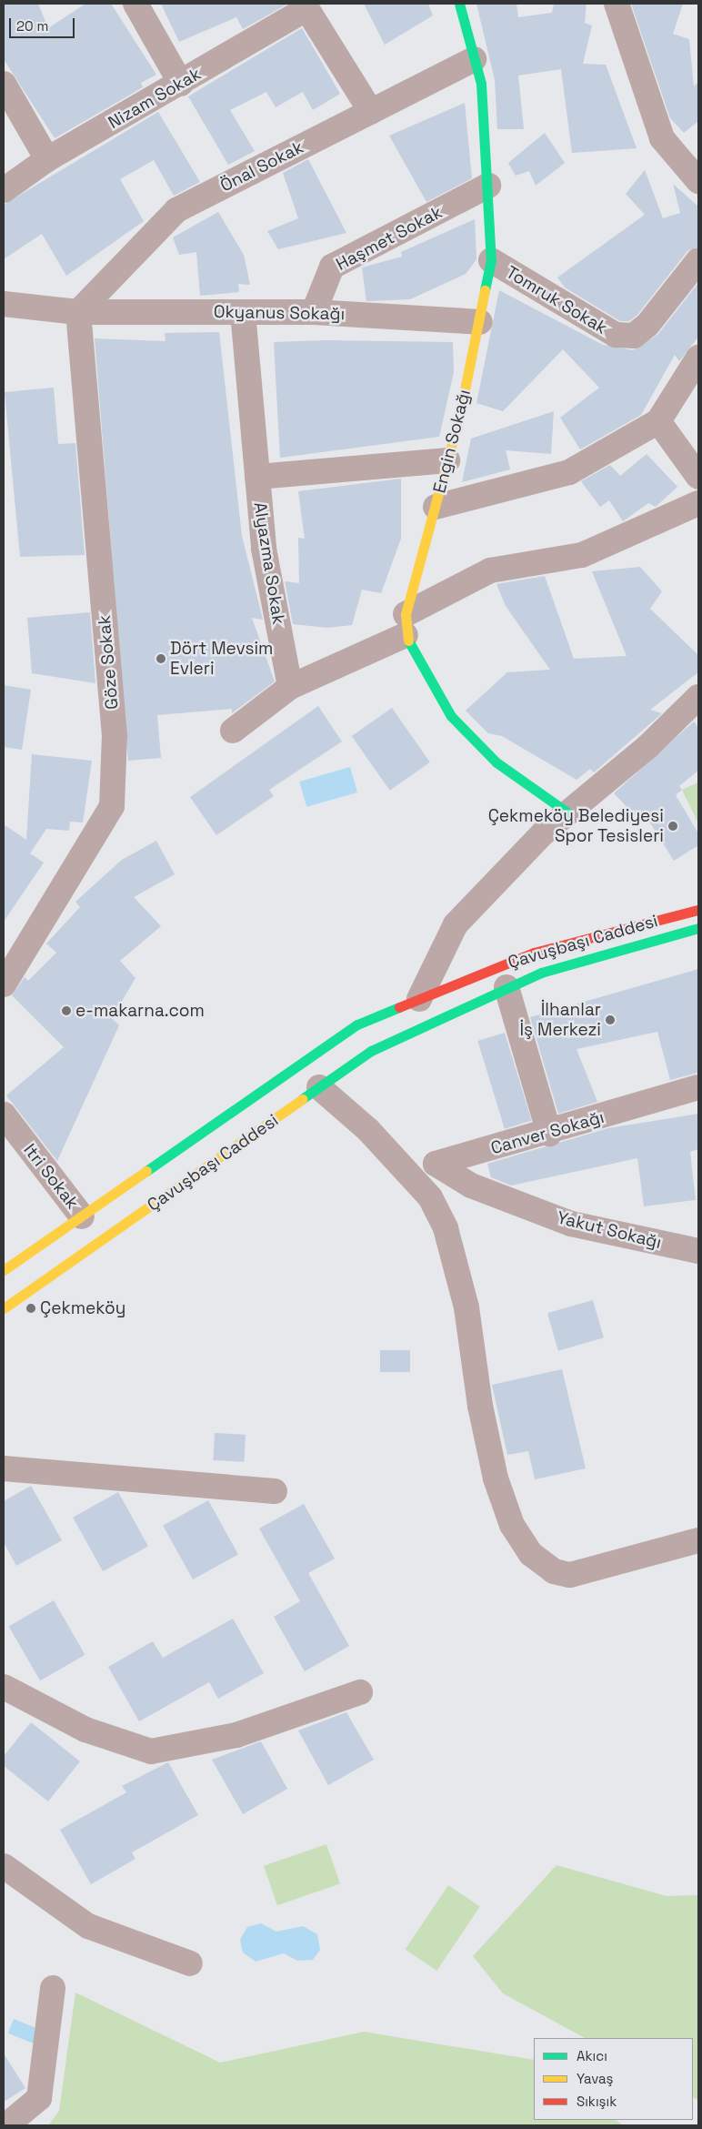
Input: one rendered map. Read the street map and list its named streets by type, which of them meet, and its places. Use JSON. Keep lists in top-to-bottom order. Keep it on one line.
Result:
{"streets":{"main road":["Engin Sokağı","Çavuşbaşı Caddesi"],"street":["Nizam Sokak","Önal Sokak","Haşmet Sokak","Tomruk Sokak","Okyanus Sokağı","Alyazma Sokak","Göze Sokak","Canver Sokağı","Itri Sokak","Yakut Sokağı"]},"crossings":[["Önal Sokak","Okyanus Sokağı"],["Önal Sokak","Engin Sokağı"],["Önal Sokak","Göze Sokak"],["Haşmet Sokak","Okyanus Sokağı"],["Haşmet Sokak","Engin Sokağı"],["Tomruk Sokak","Engin Sokağı"],["Okyanus Sokağı","Engin Sokağı"],["Okyanus Sokağı","Alyazma Sokak"],["Okyanus Sokağı","Göze Sokak"],["Çavuşbaşı Caddesi","Itri Sokak"],["Canver Sokağı","Yakut Sokağı"]],"places":["Dört Mevsim Evleri","Çekmeköy Belediyesi Spor Tesisleri","e-makarna.com","İlhanlar İş Merkezi","Çekmeköy"],"legend":["Akıcı","Yavaş","Sıkışık"],"scale_bar":"20 m"}
